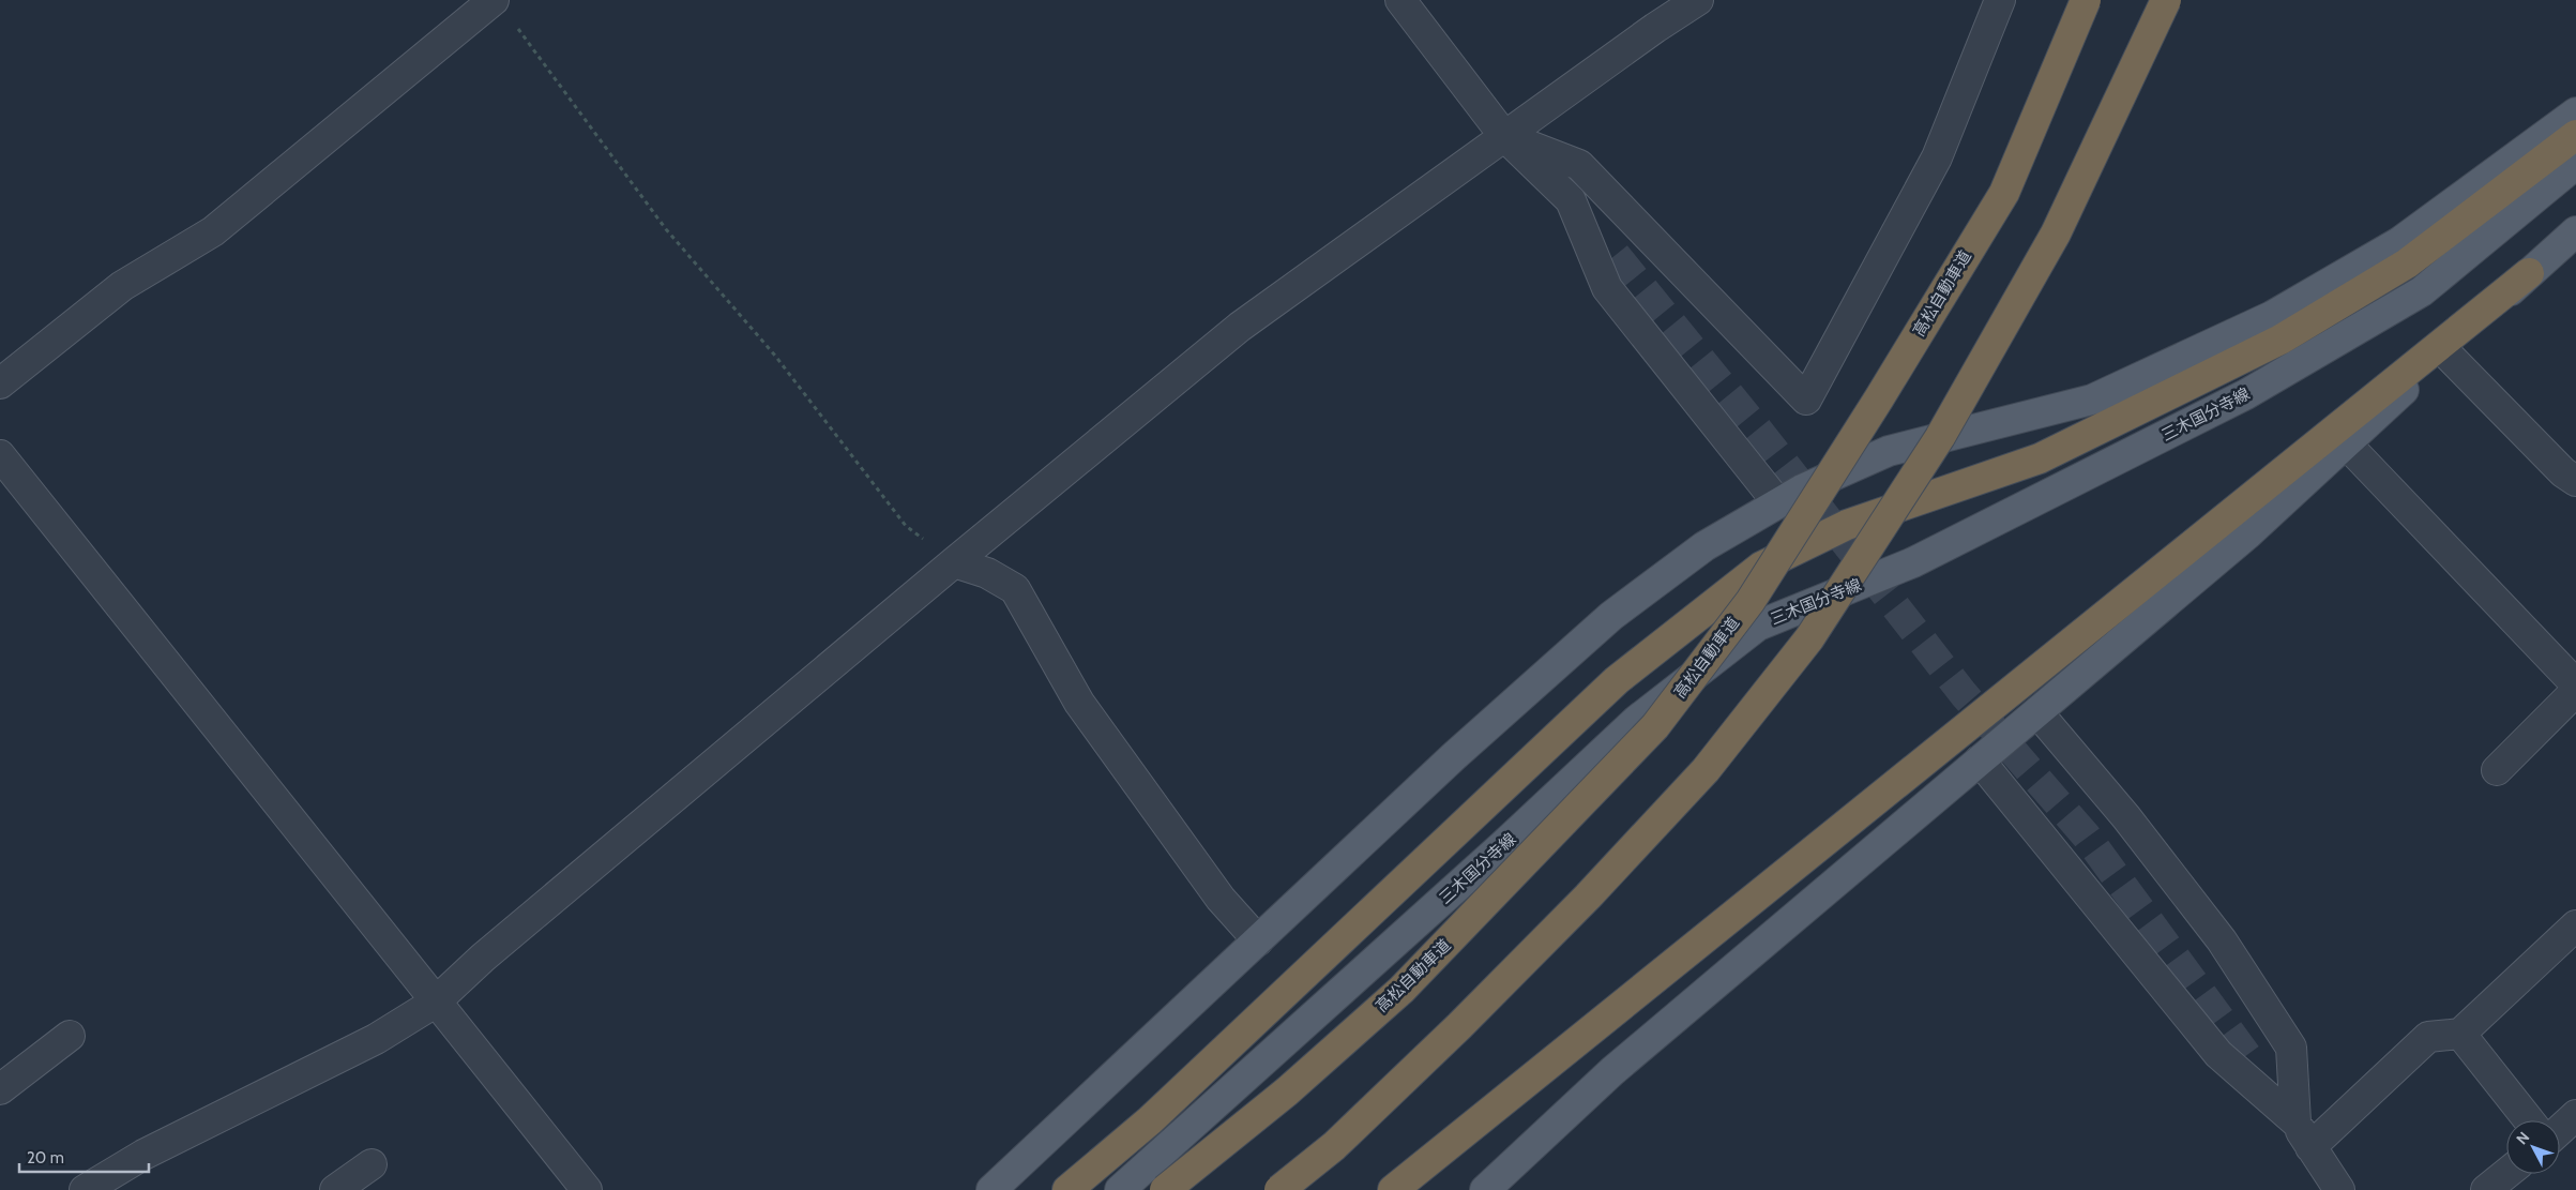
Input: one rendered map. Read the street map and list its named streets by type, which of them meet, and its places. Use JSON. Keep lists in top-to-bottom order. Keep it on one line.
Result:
{"streets":{"highway":["高松自動車道"],"main road":["三木国分寺線"]},"scale_bar":"20 m","north":"top left"}
